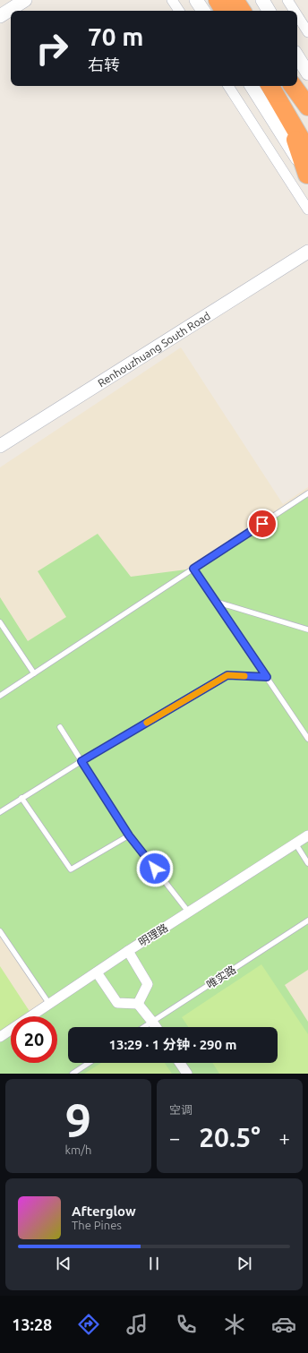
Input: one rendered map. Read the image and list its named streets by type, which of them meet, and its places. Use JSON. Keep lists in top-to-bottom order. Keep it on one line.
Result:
{"streets":{"street":["Renhouzhuang South Road","明理路"],"lane":["唯实路"]},"page":{"turn":["70 m","右转"],"limit":"20","trip":"13:29 · 1 分钟 · 290 m","tile":[["9","km/h"],"空调"],"heat":["−","20.5°","+"],"song":["Afterglow","The Pines"],"tabs":"13:28"}}
